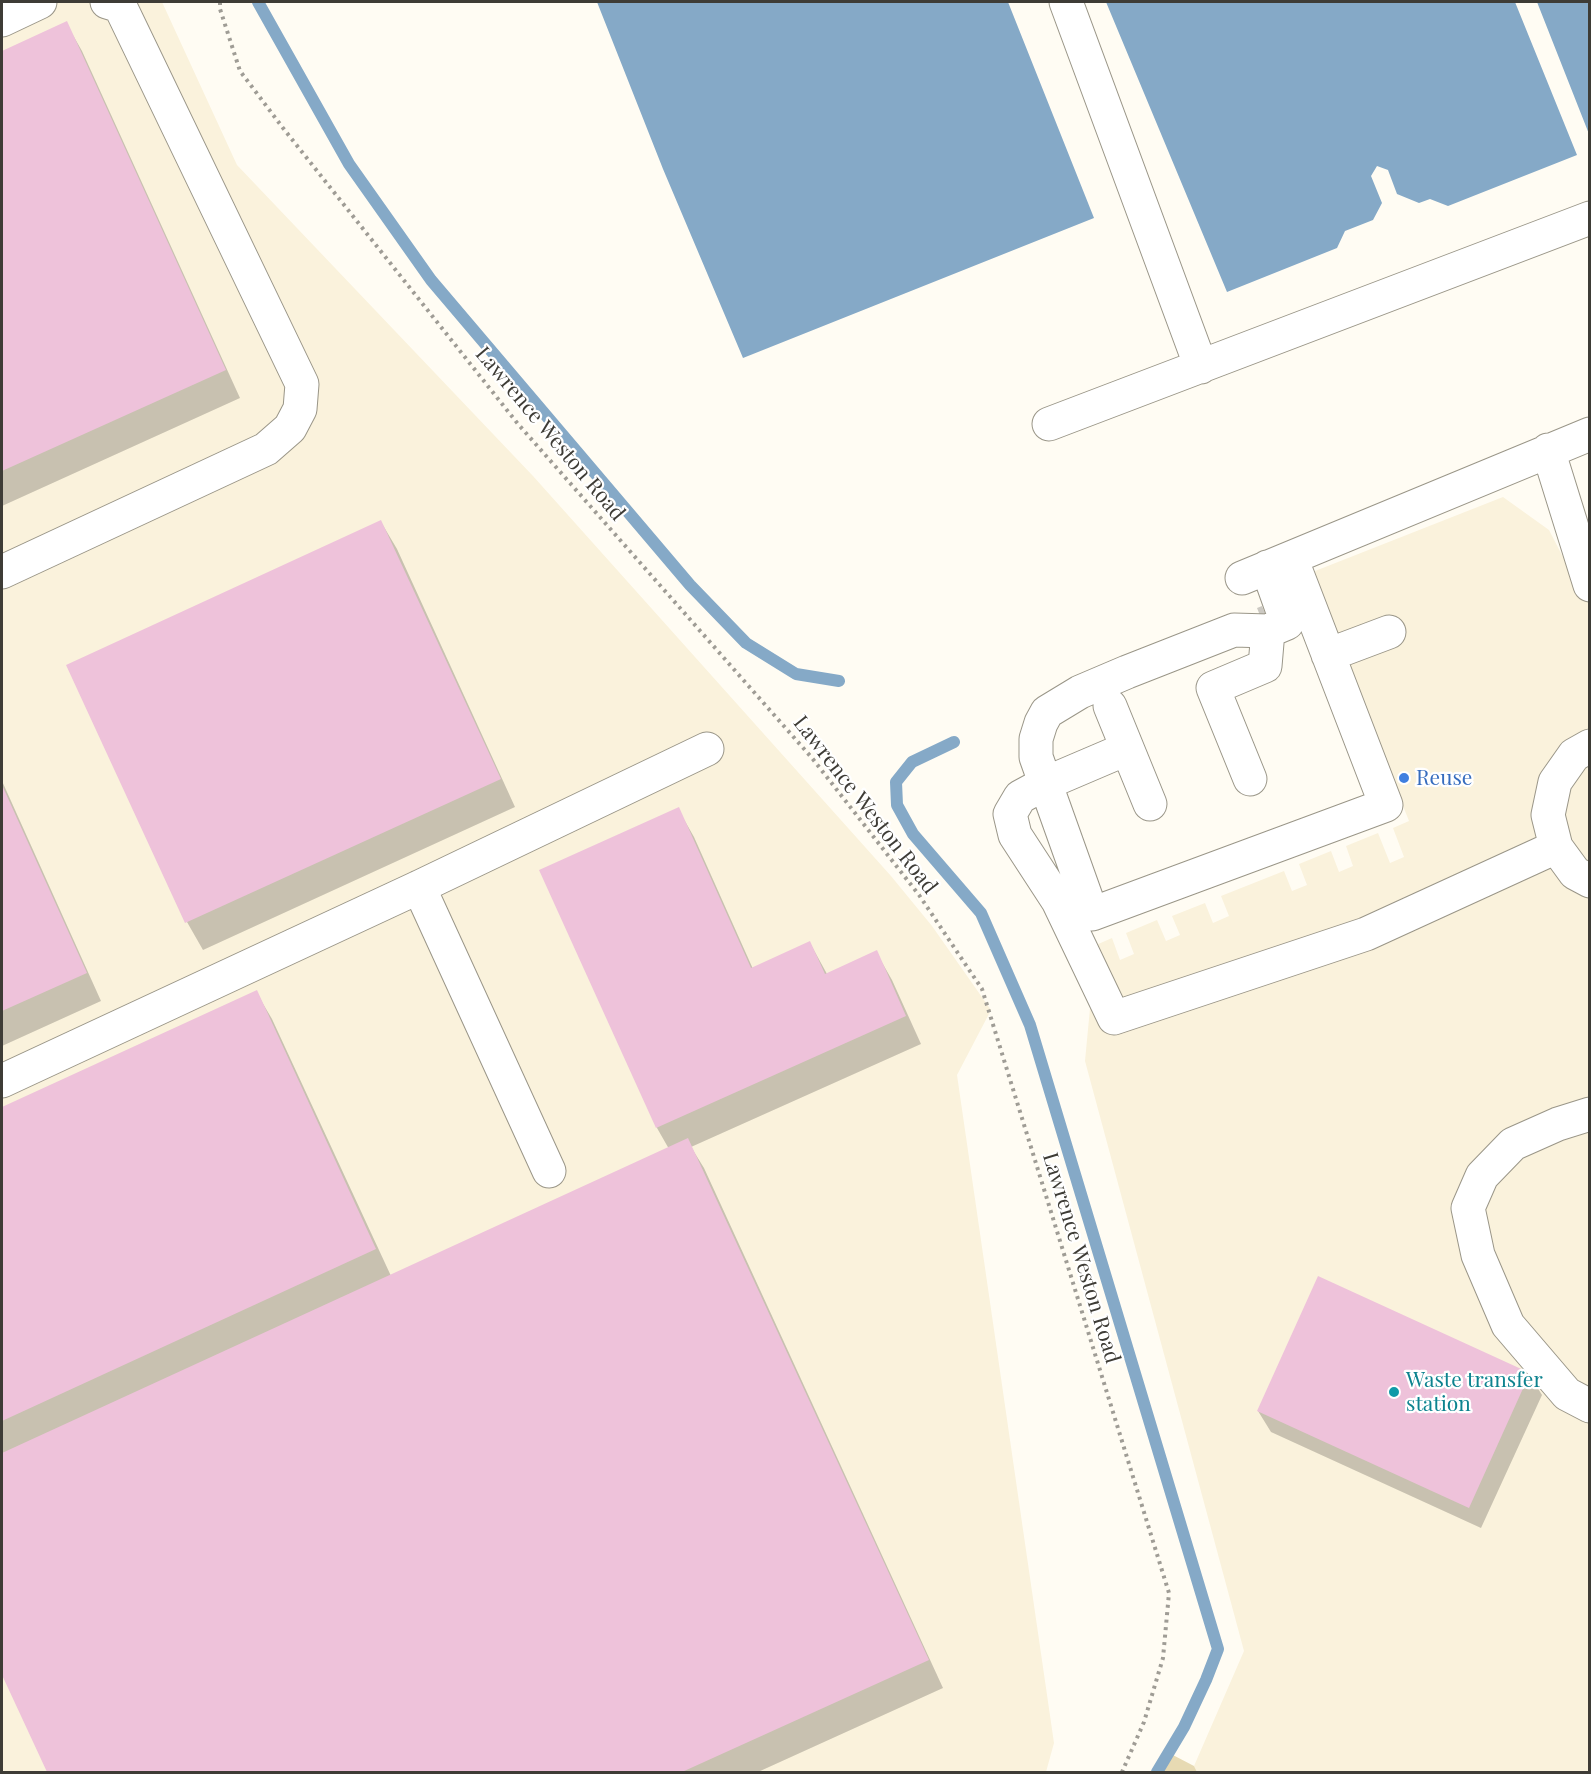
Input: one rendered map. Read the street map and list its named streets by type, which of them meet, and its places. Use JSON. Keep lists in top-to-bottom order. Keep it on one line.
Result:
{"streets":{"path":["Lawrence Weston Road"]},"places":["Reuse","Waste transfer station"]}
